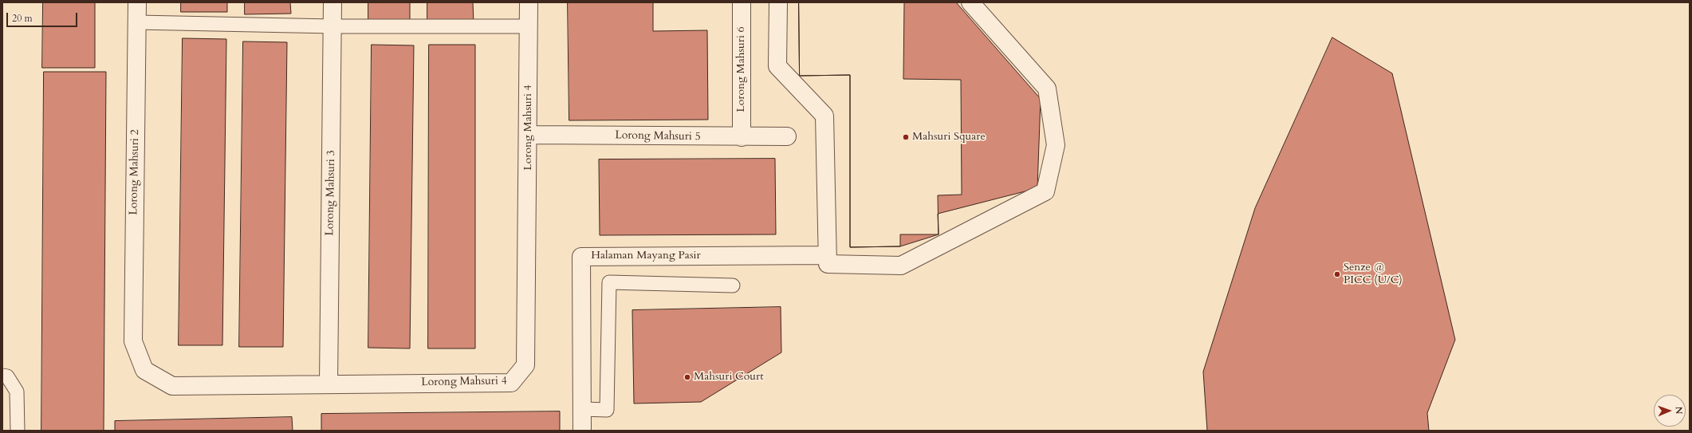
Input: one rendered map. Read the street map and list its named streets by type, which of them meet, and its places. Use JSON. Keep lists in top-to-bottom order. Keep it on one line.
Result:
{"streets":{"street":["Lorong Mahsuri 6","Lorong Mahsuri 4","Lorong Mahsuri 5","Lorong Mahsuri 2","Lorong Mahsuri 3","Halaman Mayang Pasir"]},"crossings":[["Lorong Mahsuri 6","Lorong Mahsuri 5"],["Lorong Mahsuri 4","Lorong Mahsuri 5"],["Lorong Mahsuri 4","Lorong Mahsuri 2"],["Lorong Mahsuri 4","Lorong Mahsuri 3"]],"places":["Mahsuri Square","Senze @ PICC (U/C)","Mahsuri Court"],"scale_bar":"20 m","north":"right"}
